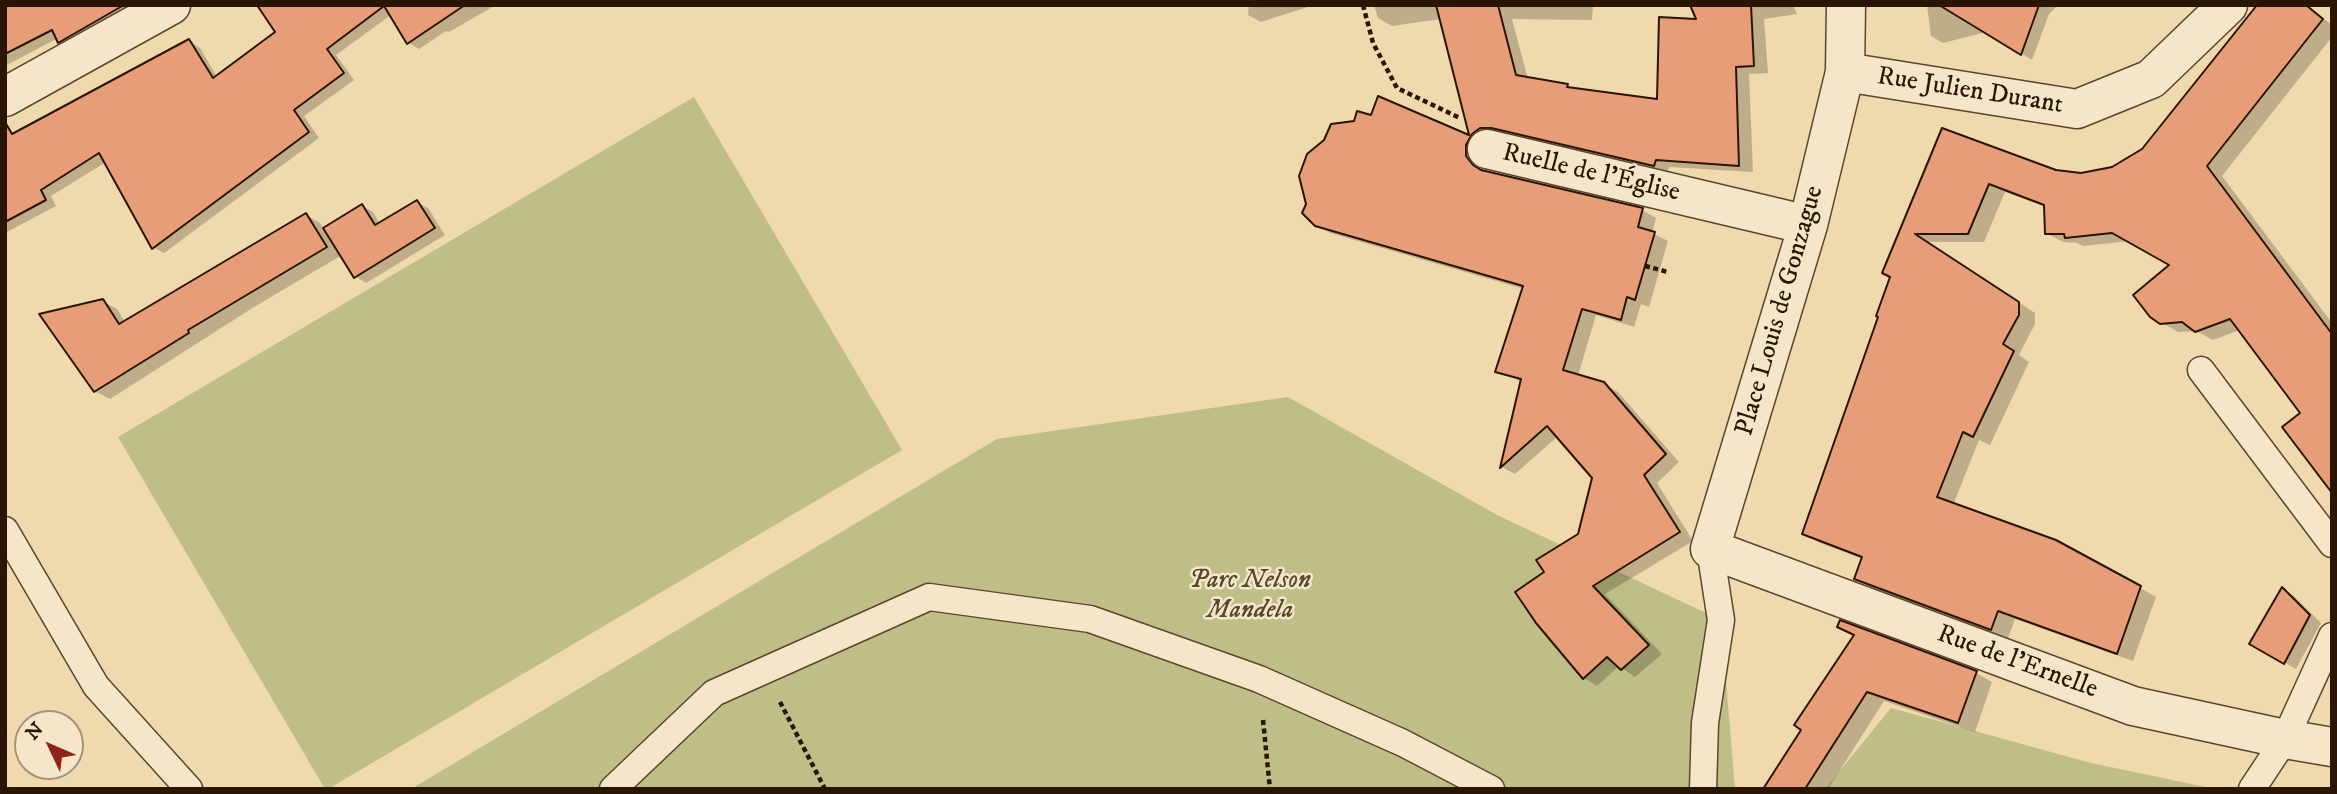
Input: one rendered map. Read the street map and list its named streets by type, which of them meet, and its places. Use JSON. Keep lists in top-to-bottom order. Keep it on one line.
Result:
{"streets":{"street":["Rue Julien Durant","Ruelle de l'Église","Place Louis de Gonzague","Rue de l'Ernelle"]},"crossings":[["Rue Julien Durant","Place Louis de Gonzague"],["Ruelle de l'Église","Place Louis de Gonzague"],["Place Louis de Gonzague","Rue de l'Ernelle"]],"parks":["Parc Nelson Mandela"],"north":"top left"}
